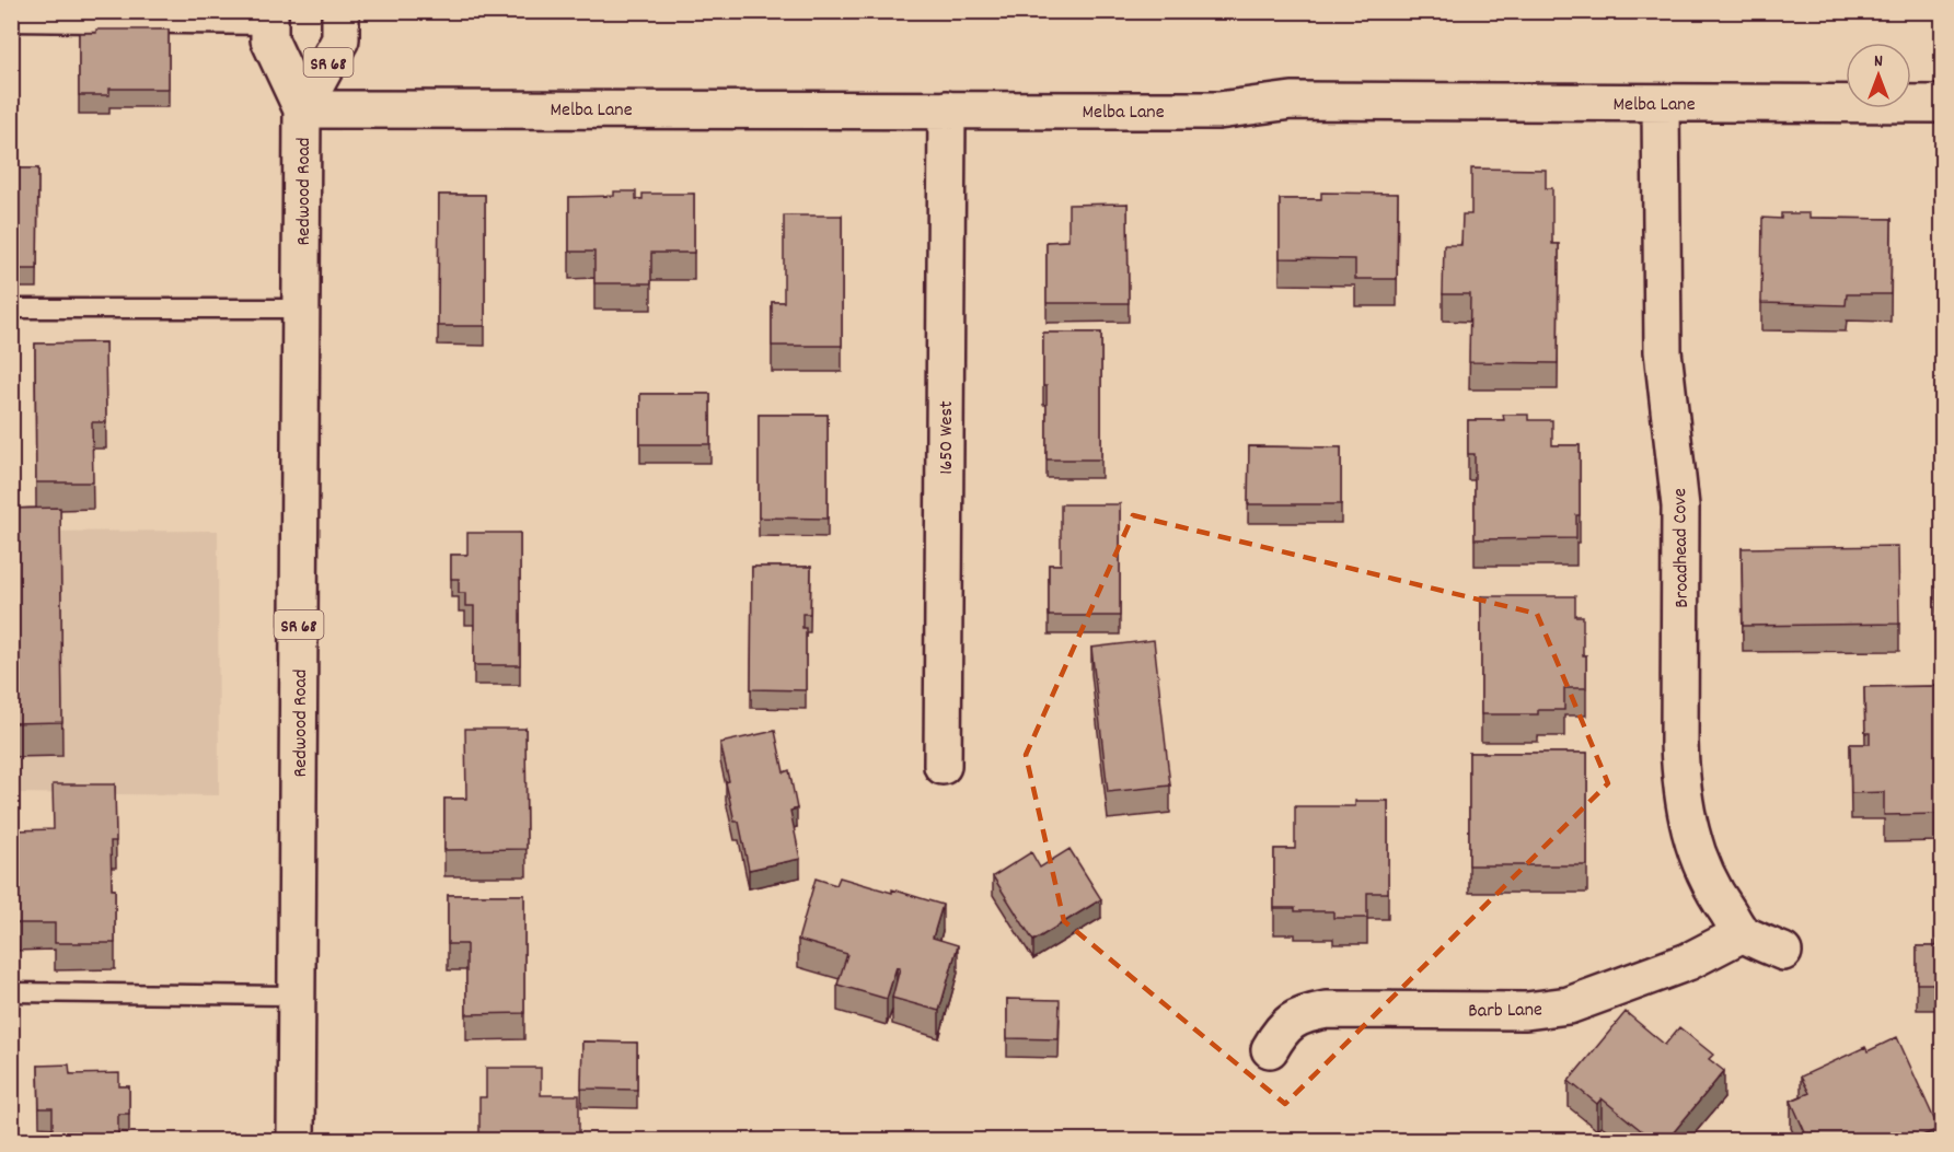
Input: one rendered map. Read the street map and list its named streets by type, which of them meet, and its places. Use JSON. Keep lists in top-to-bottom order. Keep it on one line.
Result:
{"streets":{"street":["SR 68","Melba Lane","Redwood Road","1650 West","Broadhead Cove","Barb Lane"]},"crossings":[["Melba Lane","Redwood Road"],["Melba Lane","1650 West"],["Melba Lane","Broadhead Cove"],["Broadhead Cove","Barb Lane"]],"north":"top"}
